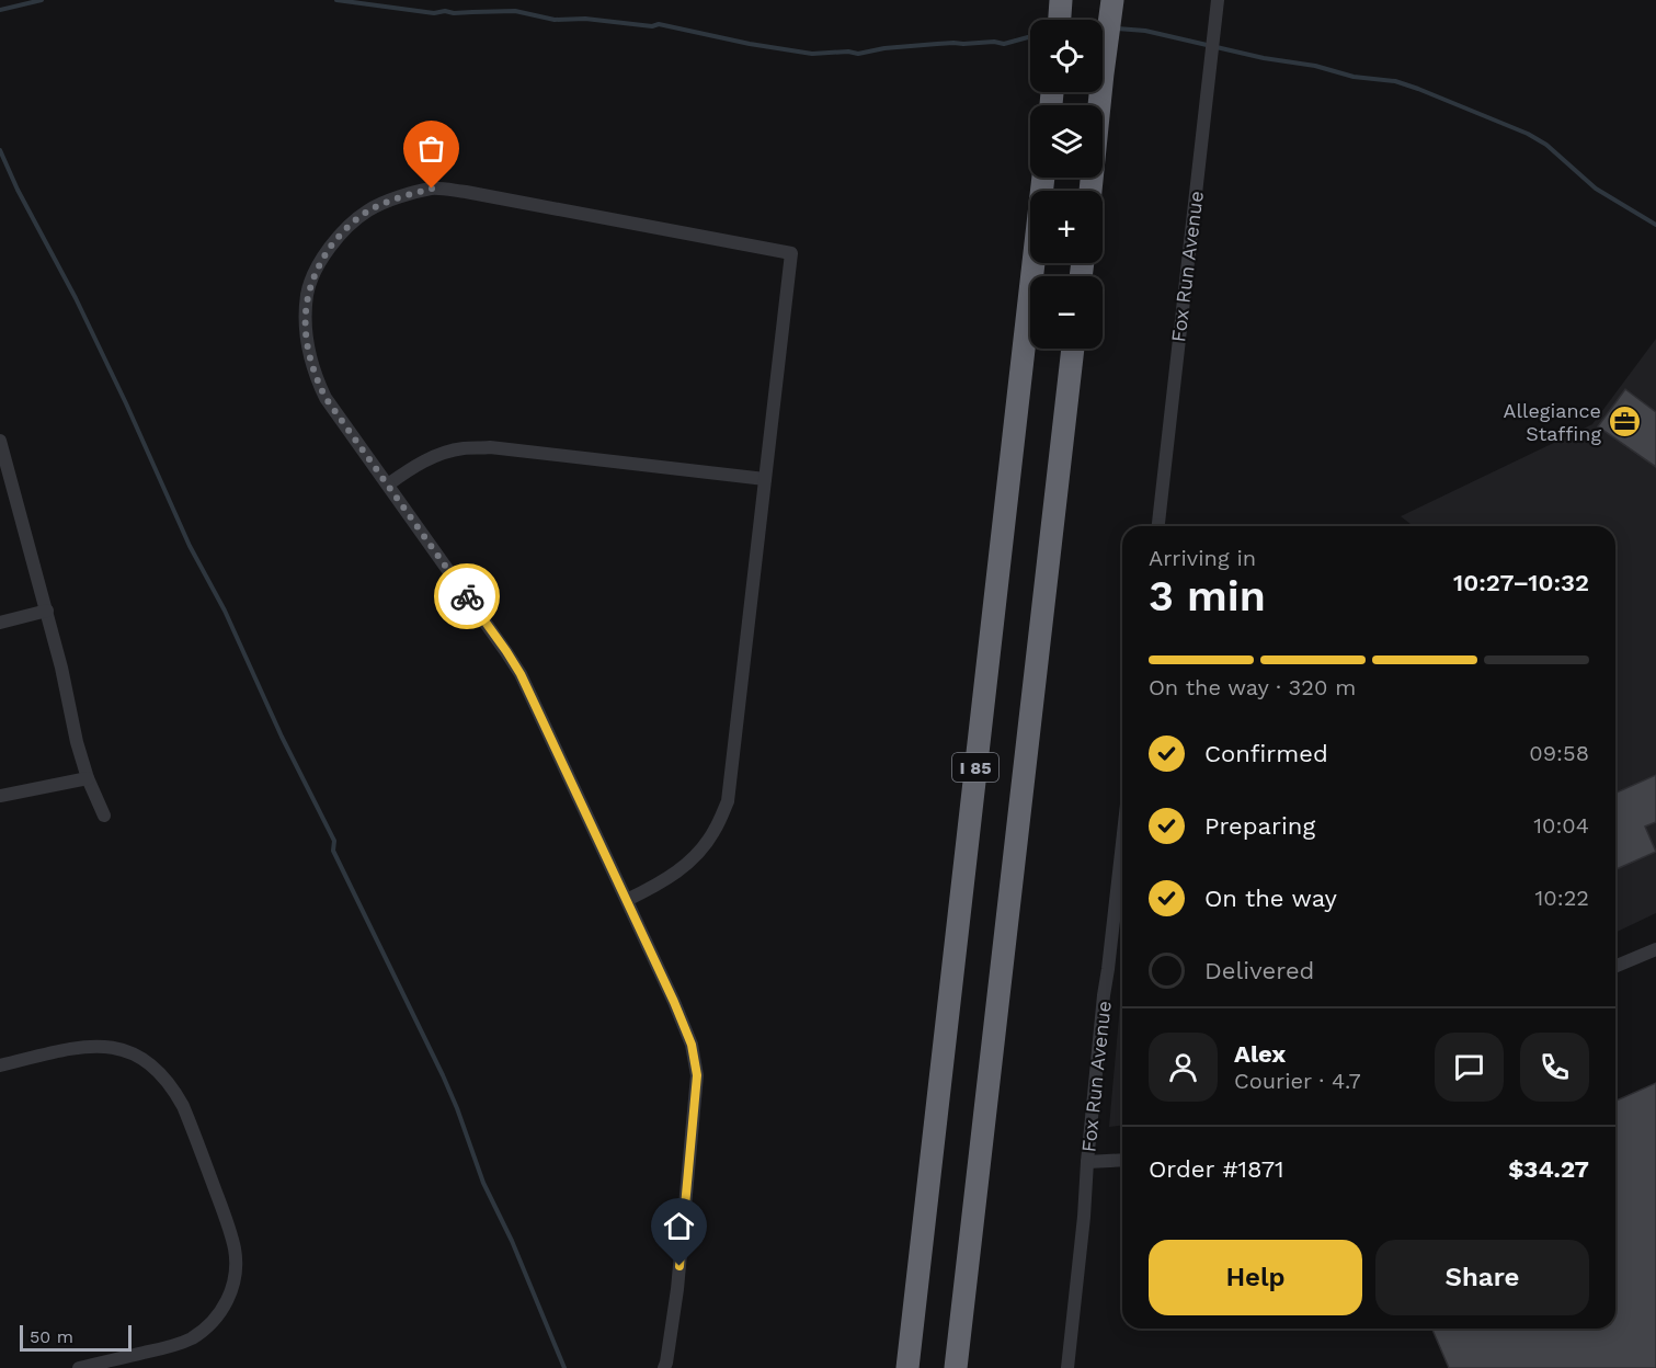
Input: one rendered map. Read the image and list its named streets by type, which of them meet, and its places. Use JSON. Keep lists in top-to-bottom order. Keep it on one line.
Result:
{"streets":{"highway":["I 85"],"street":["Fox Run Avenue"]},"places":{"office":["Allegiance Staffing"]},"scale_bar":"50 m","page":{"map_buttons":["+","−"],"heading":["3 min","Arriving in","10:27–10:32"],"panel":["Alex","Courier · 4.7","Order #1871","$34.27"],"bar":"On the way · 320 m","list":[["Confirmed","09:58"],["Preparing","10:04"],["On the way","10:22"],"Delivered"],"buttons":["Help","Share"],"scale":"50 m"}}
